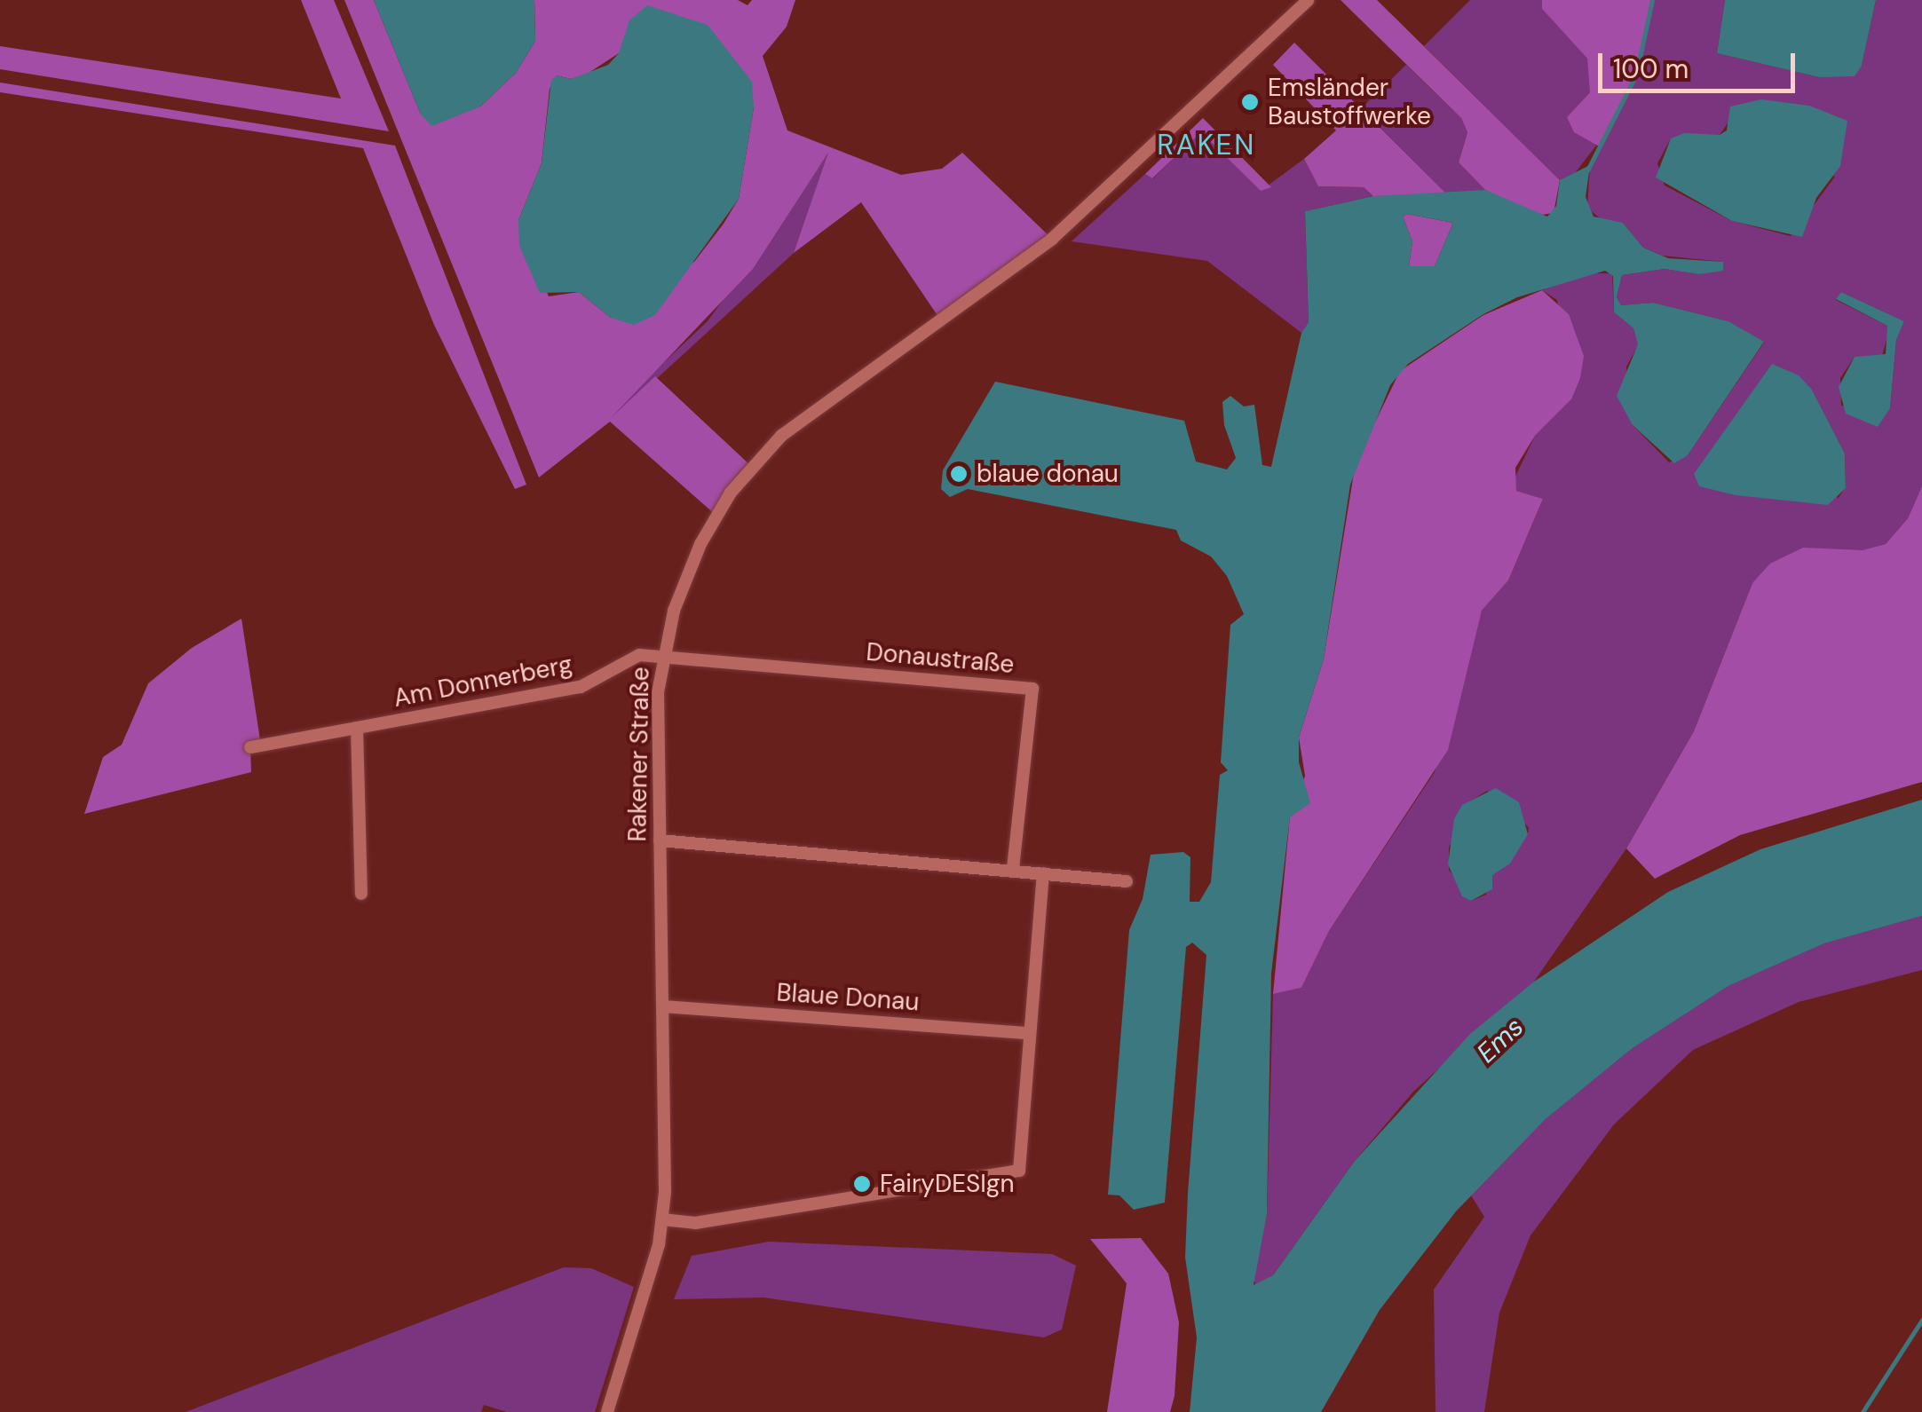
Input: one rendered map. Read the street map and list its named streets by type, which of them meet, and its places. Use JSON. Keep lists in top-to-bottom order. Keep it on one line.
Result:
{"streets":{"street":["Donaustraße","Am Donnerberg","Rakener Straße","Blaue Donau"]},"crossings":[["Donaustraße","Am Donnerberg"],["Donaustraße","Rakener Straße"],["Am Donnerberg","Rakener Straße"],["Rakener Straße","Blaue Donau"]],"districts":["RAKEN"],"water":["Ems"],"places":["Emsländer Baustoffwerke","blaue donau","FairyDESIgn"],"scale_bar":"100 m"}
